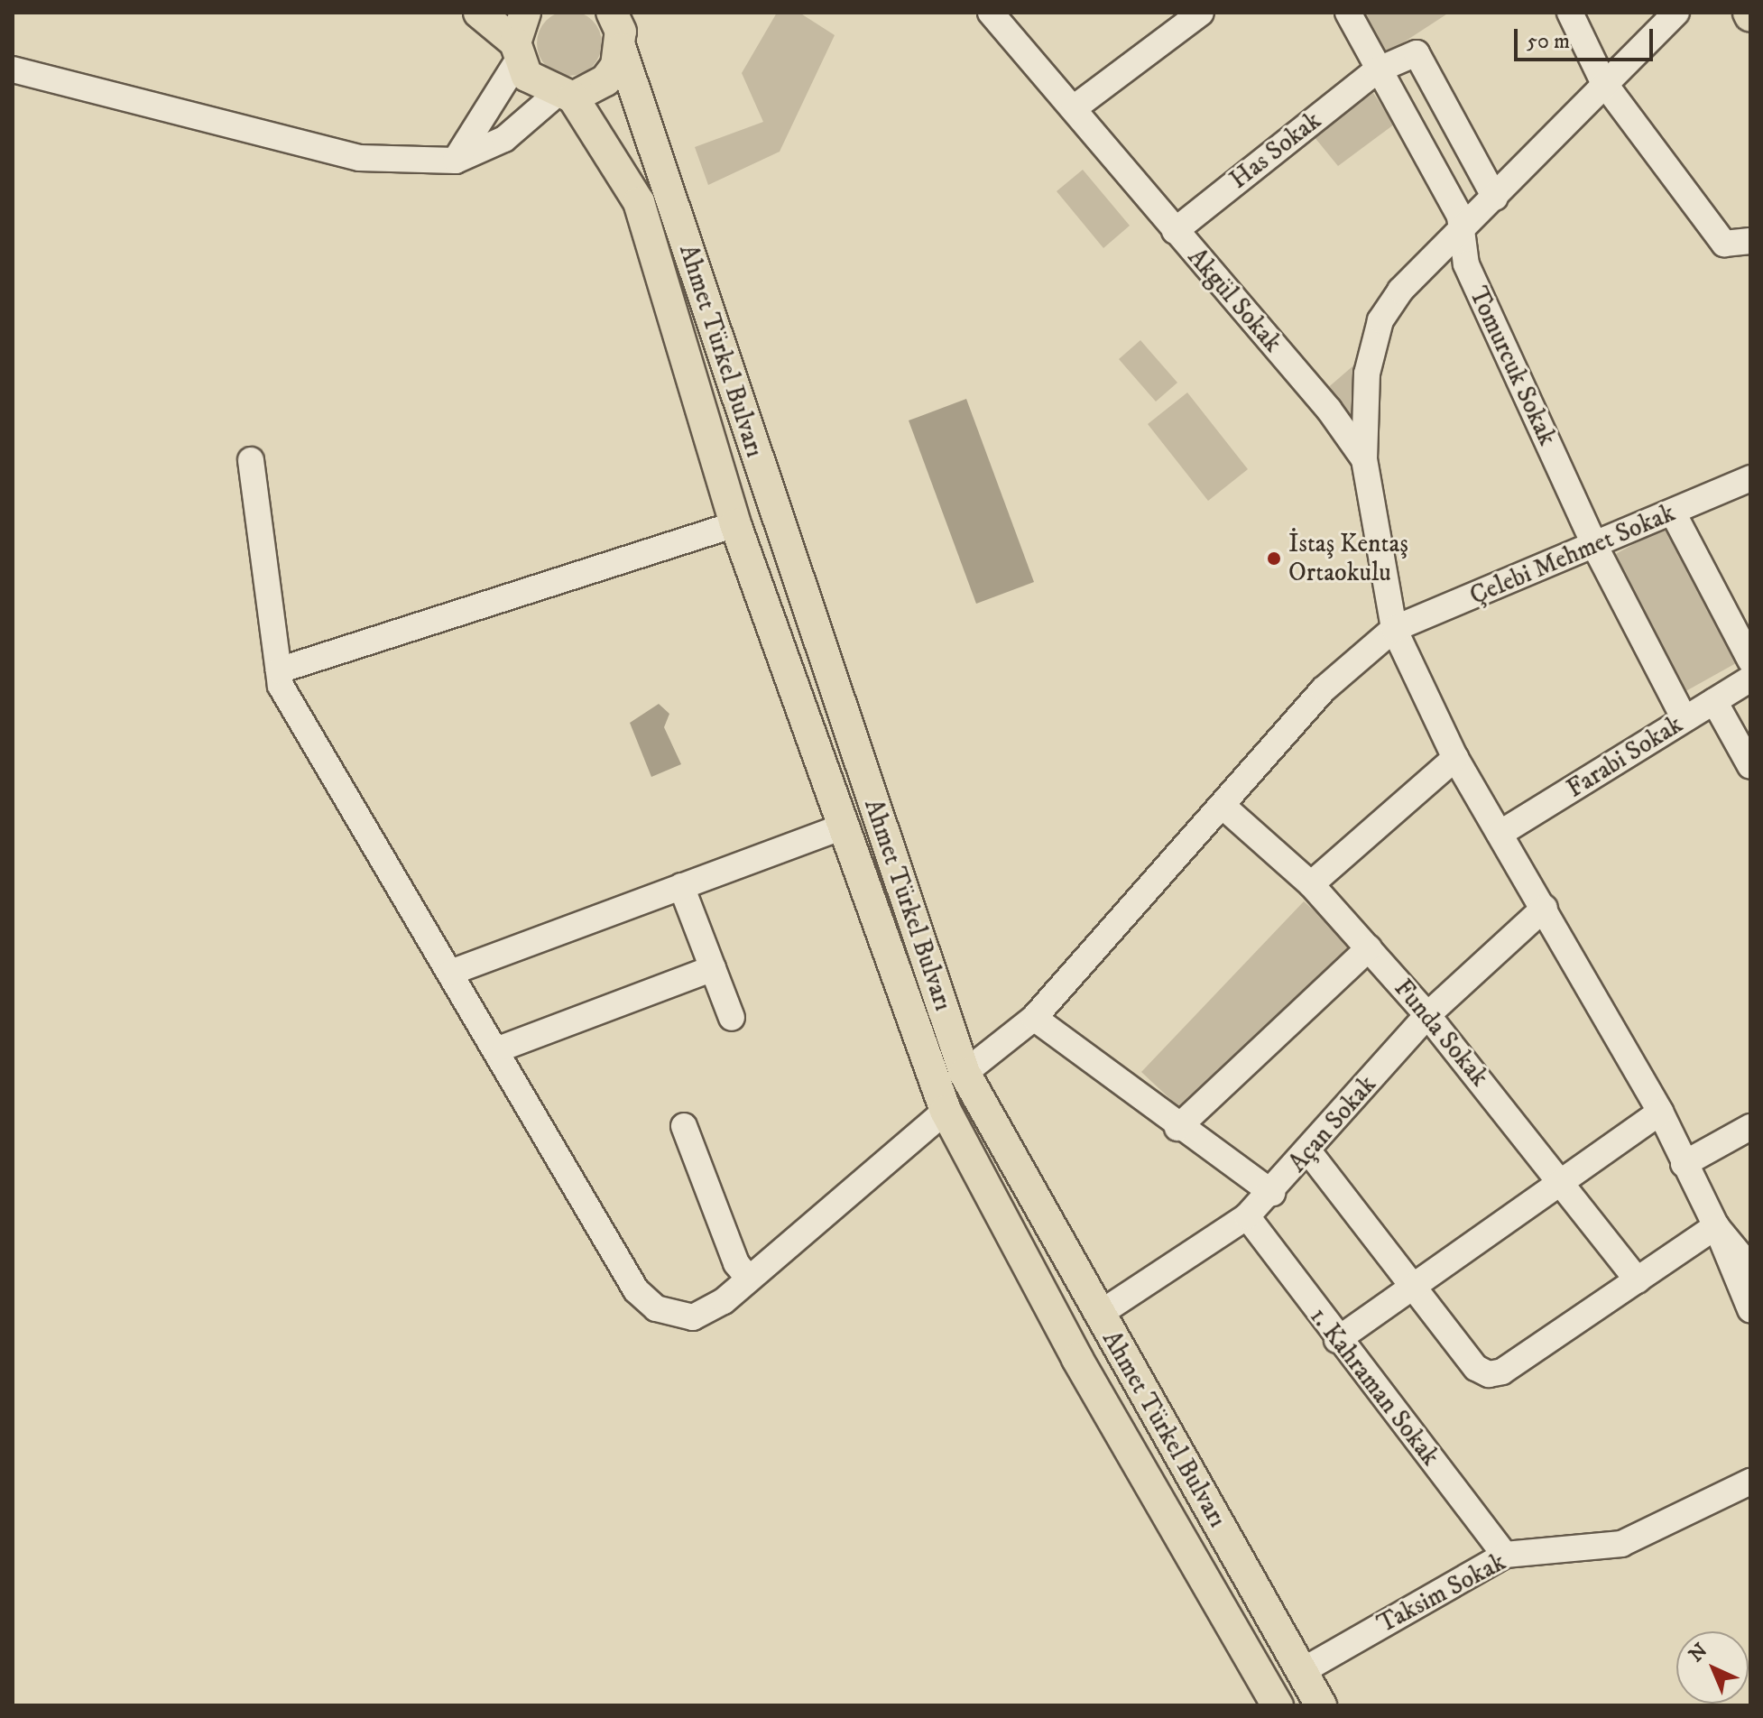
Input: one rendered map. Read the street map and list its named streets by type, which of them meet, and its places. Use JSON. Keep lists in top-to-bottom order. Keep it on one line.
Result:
{"streets":{"main road":["Ahmet Türkel Bulvarı"],"street":["Has Sokak","Akgül Sokak","Tomurcuk Sokak","Çelebi Mehmet Sokak","Farabi Sokak","Funda Sokak","Açan Sokak","1. Kahraman Sokak","Taksim Sokak"]},"crossings":[["Has Sokak","Akgül Sokak"],["Has Sokak","Tomurcuk Sokak"],["Akgül Sokak","Çelebi Mehmet Sokak"],["Akgül Sokak","Farabi Sokak"],["Akgül Sokak","Açan Sokak"],["Ahmet Türkel Bulvarı","Çelebi Mehmet Sokak"],["Ahmet Türkel Bulvarı","Açan Sokak"],["Ahmet Türkel Bulvarı","Taksim Sokak"],["Tomurcuk Sokak","Çelebi Mehmet Sokak"],["Tomurcuk Sokak","Farabi Sokak"],["Çelebi Mehmet Sokak","Funda Sokak"],["Funda Sokak","Açan Sokak"],["Açan Sokak","1. Kahraman Sokak"],["1. Kahraman Sokak","Taksim Sokak"]],"places":["İstaş Kentaş Ortaokulu"],"scale_bar":"50 m","north":"top left"}
